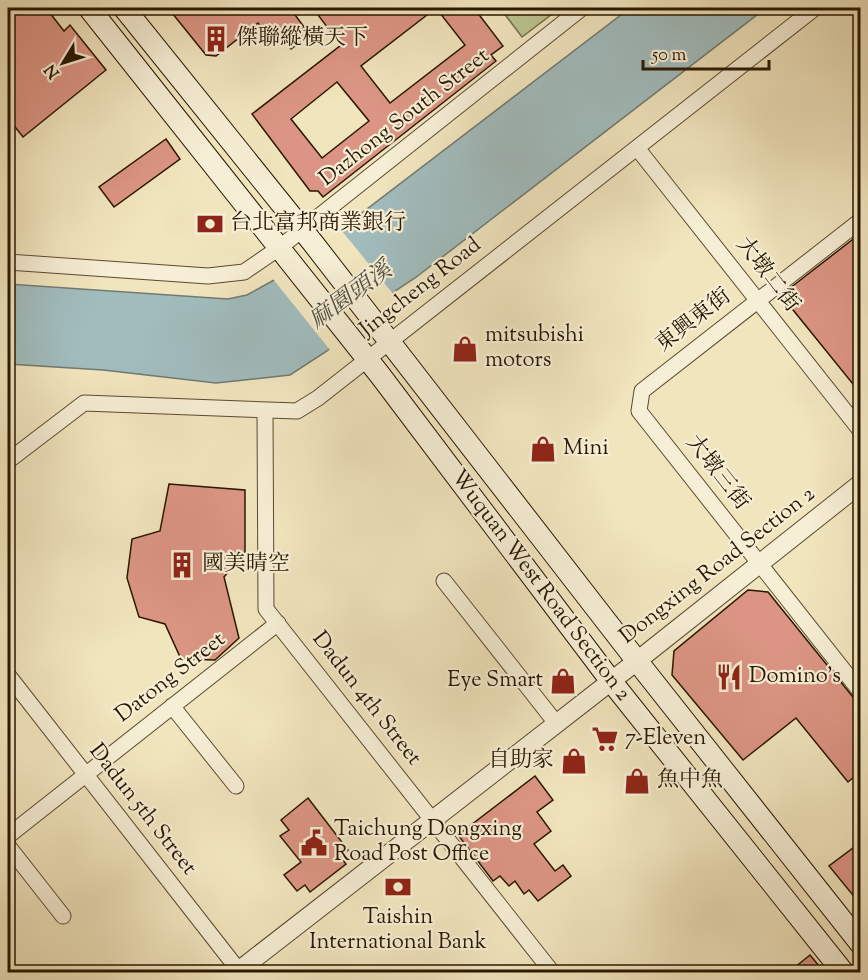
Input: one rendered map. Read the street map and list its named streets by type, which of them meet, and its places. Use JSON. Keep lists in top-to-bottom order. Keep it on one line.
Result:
{"streets":{"main road":["Wuquan West Road Section 2"],"street":["Dazhong South Street","大墩二街","Jingcheng Road","東興東街","大墩三街","Dongxing Road Section 2","Datong Street","Dadun 4th Street","Dadun 5th Street"]},"crossings":[["Dazhong South Street","Wuquan West Road Section 2"],["大墩二街","Jingcheng Road"],["大墩二街","東興東街"],["Jingcheng Road","Wuquan West Road Section 2"],["Jingcheng Road","Dadun 4th Street"],["東興東街","大墩三街"],["大墩三街","Dongxing Road Section 2"],["Dongxing Road Section 2","Wuquan West Road Section 2"],["Dongxing Road Section 2","Dadun 4th Street"],["Dongxing Road Section 2","Dadun 5th Street"],["Datong Street","Dadun 4th Street"],["Datong Street","Dadun 5th Street"]],"water":["麻園頭溪"],"places":{"building":["傑聯縱橫天下","國美晴空"],"bank":["台北富邦商業銀行","Taishin International Bank"],"shop":["mitsubishi motors","Mini","Eye Smart","自助家","魚中魚"],"restaurant":["Domino's"],"supermarket":["7-Eleven"],"public building":["Taichung Dongxing Road Post Office"]},"scale_bar":"50 m","north":"bottom left"}
